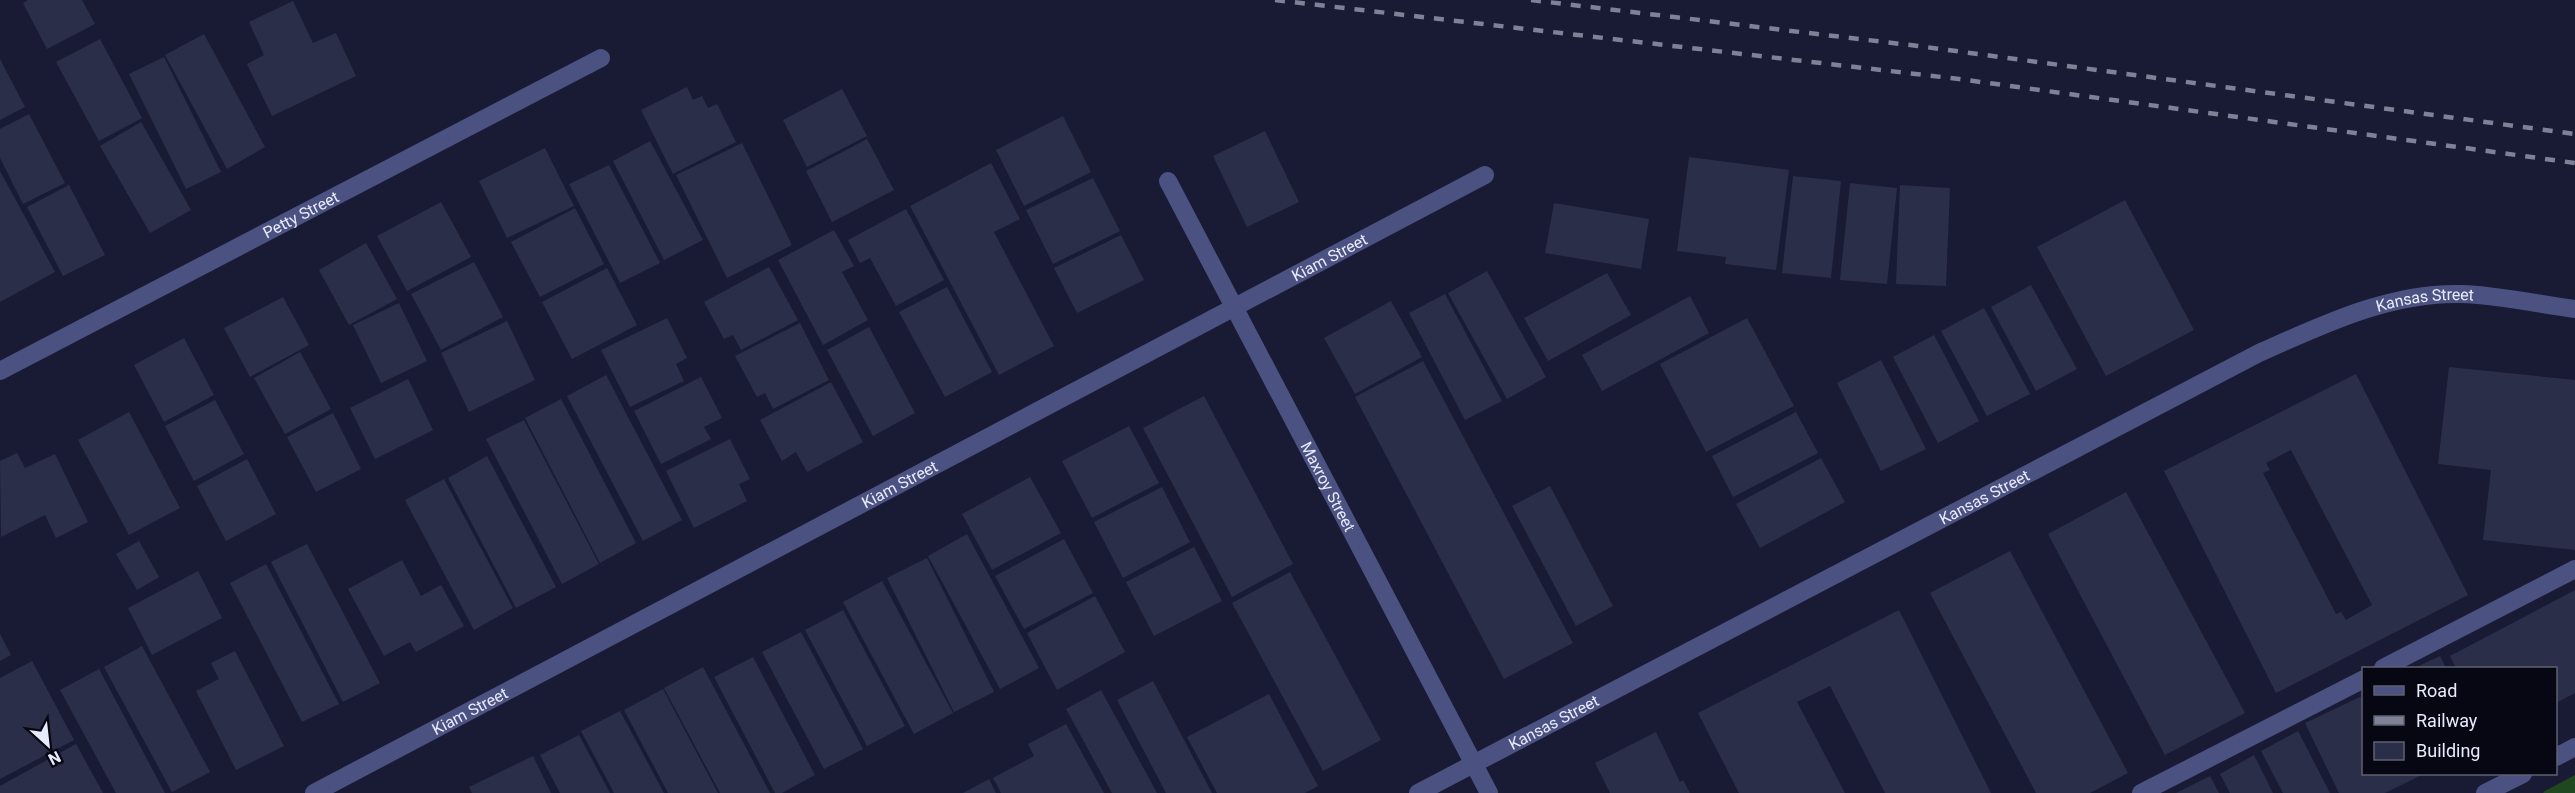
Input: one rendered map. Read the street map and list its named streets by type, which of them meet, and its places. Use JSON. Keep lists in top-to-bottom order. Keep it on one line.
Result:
{"streets":{"street":["Petty Street","Kiam Street","Kansas Street","Maxroy Street"]},"crossings":[["Kiam Street","Maxroy Street"],["Kansas Street","Maxroy Street"]],"legend":["Road","Railway","Building"],"north":"bottom right"}
